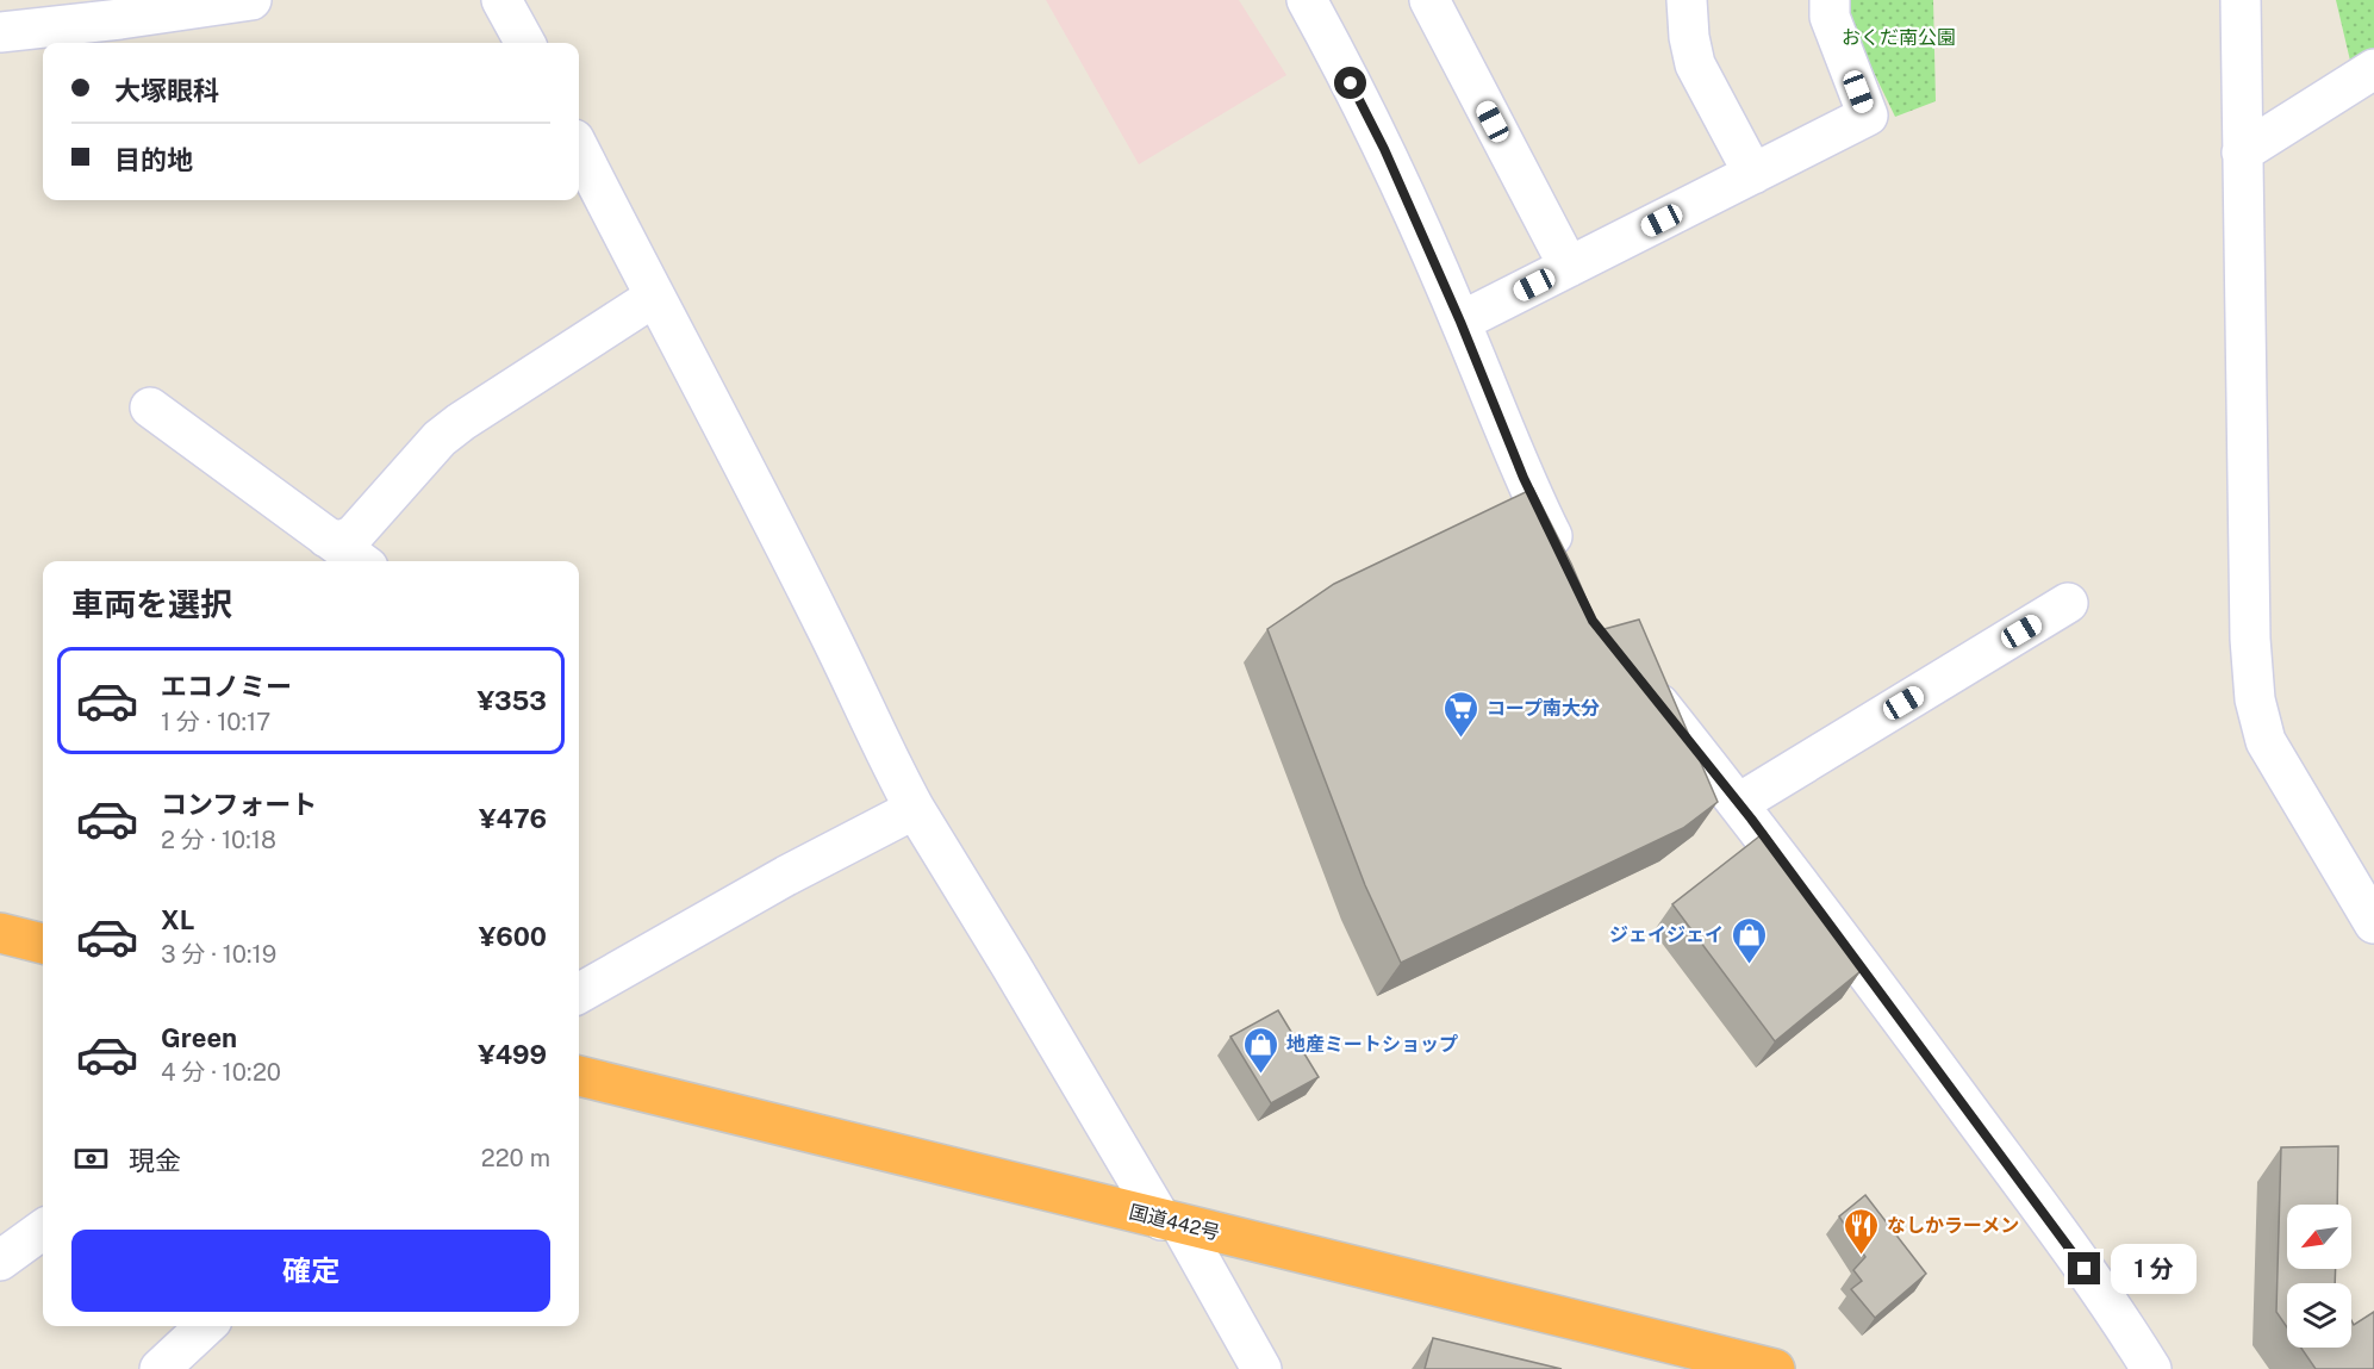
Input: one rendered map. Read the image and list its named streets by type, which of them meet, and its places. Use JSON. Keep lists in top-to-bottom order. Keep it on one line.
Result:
{"streets":{"highway":["国道442号"]},"parks":["おくだ南公園"],"places":{"supermarket":["コープ南大分"],"shop":["ジェイジェイ","地産ミートショップ"],"restaurant":["なしかラーメン"]},"north":"bottom left","page":{"banner":["大塚眼科","目的地"],"heading":"車両を選択","list":[{"name":"エコノミー","note":"1 分 · 10:17","value":"¥353"},{"name":"コンフォート","note":"2 分 · 10:18","value":"¥476"},{"name":"XL","note":"3 分 · 10:19","value":"¥600"},{"name":"Green","note":"4 分 · 10:20","value":"¥499"}],"pay":["現金","220 m"],"buttons":"確定","bubble":"1 分"}}
